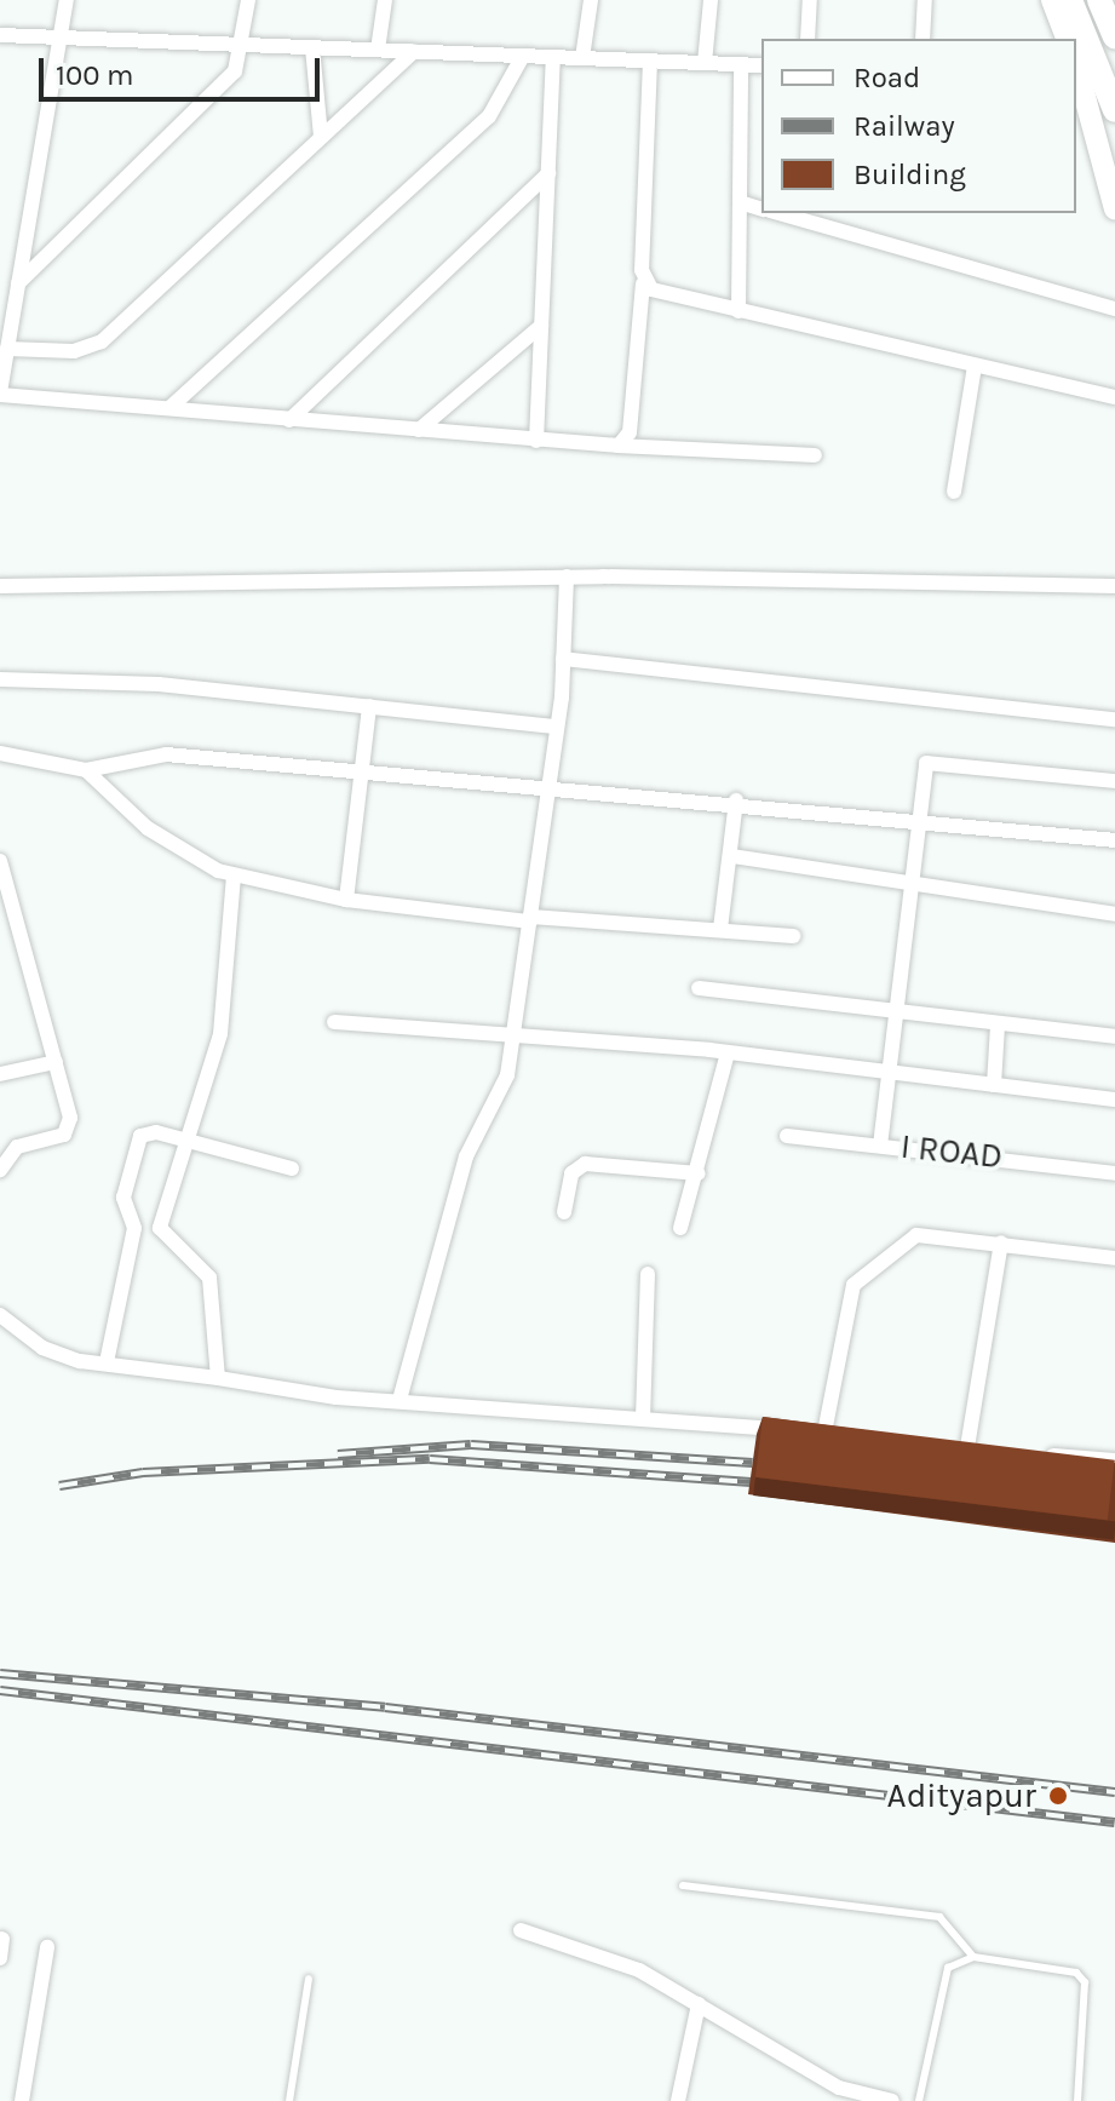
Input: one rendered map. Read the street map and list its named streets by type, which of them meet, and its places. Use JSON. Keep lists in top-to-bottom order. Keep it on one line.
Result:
{"streets":{"street":["I ROAD"]},"places":["Adityapur"],"legend":["Road","Railway","Building"],"scale_bar":"100 m"}
